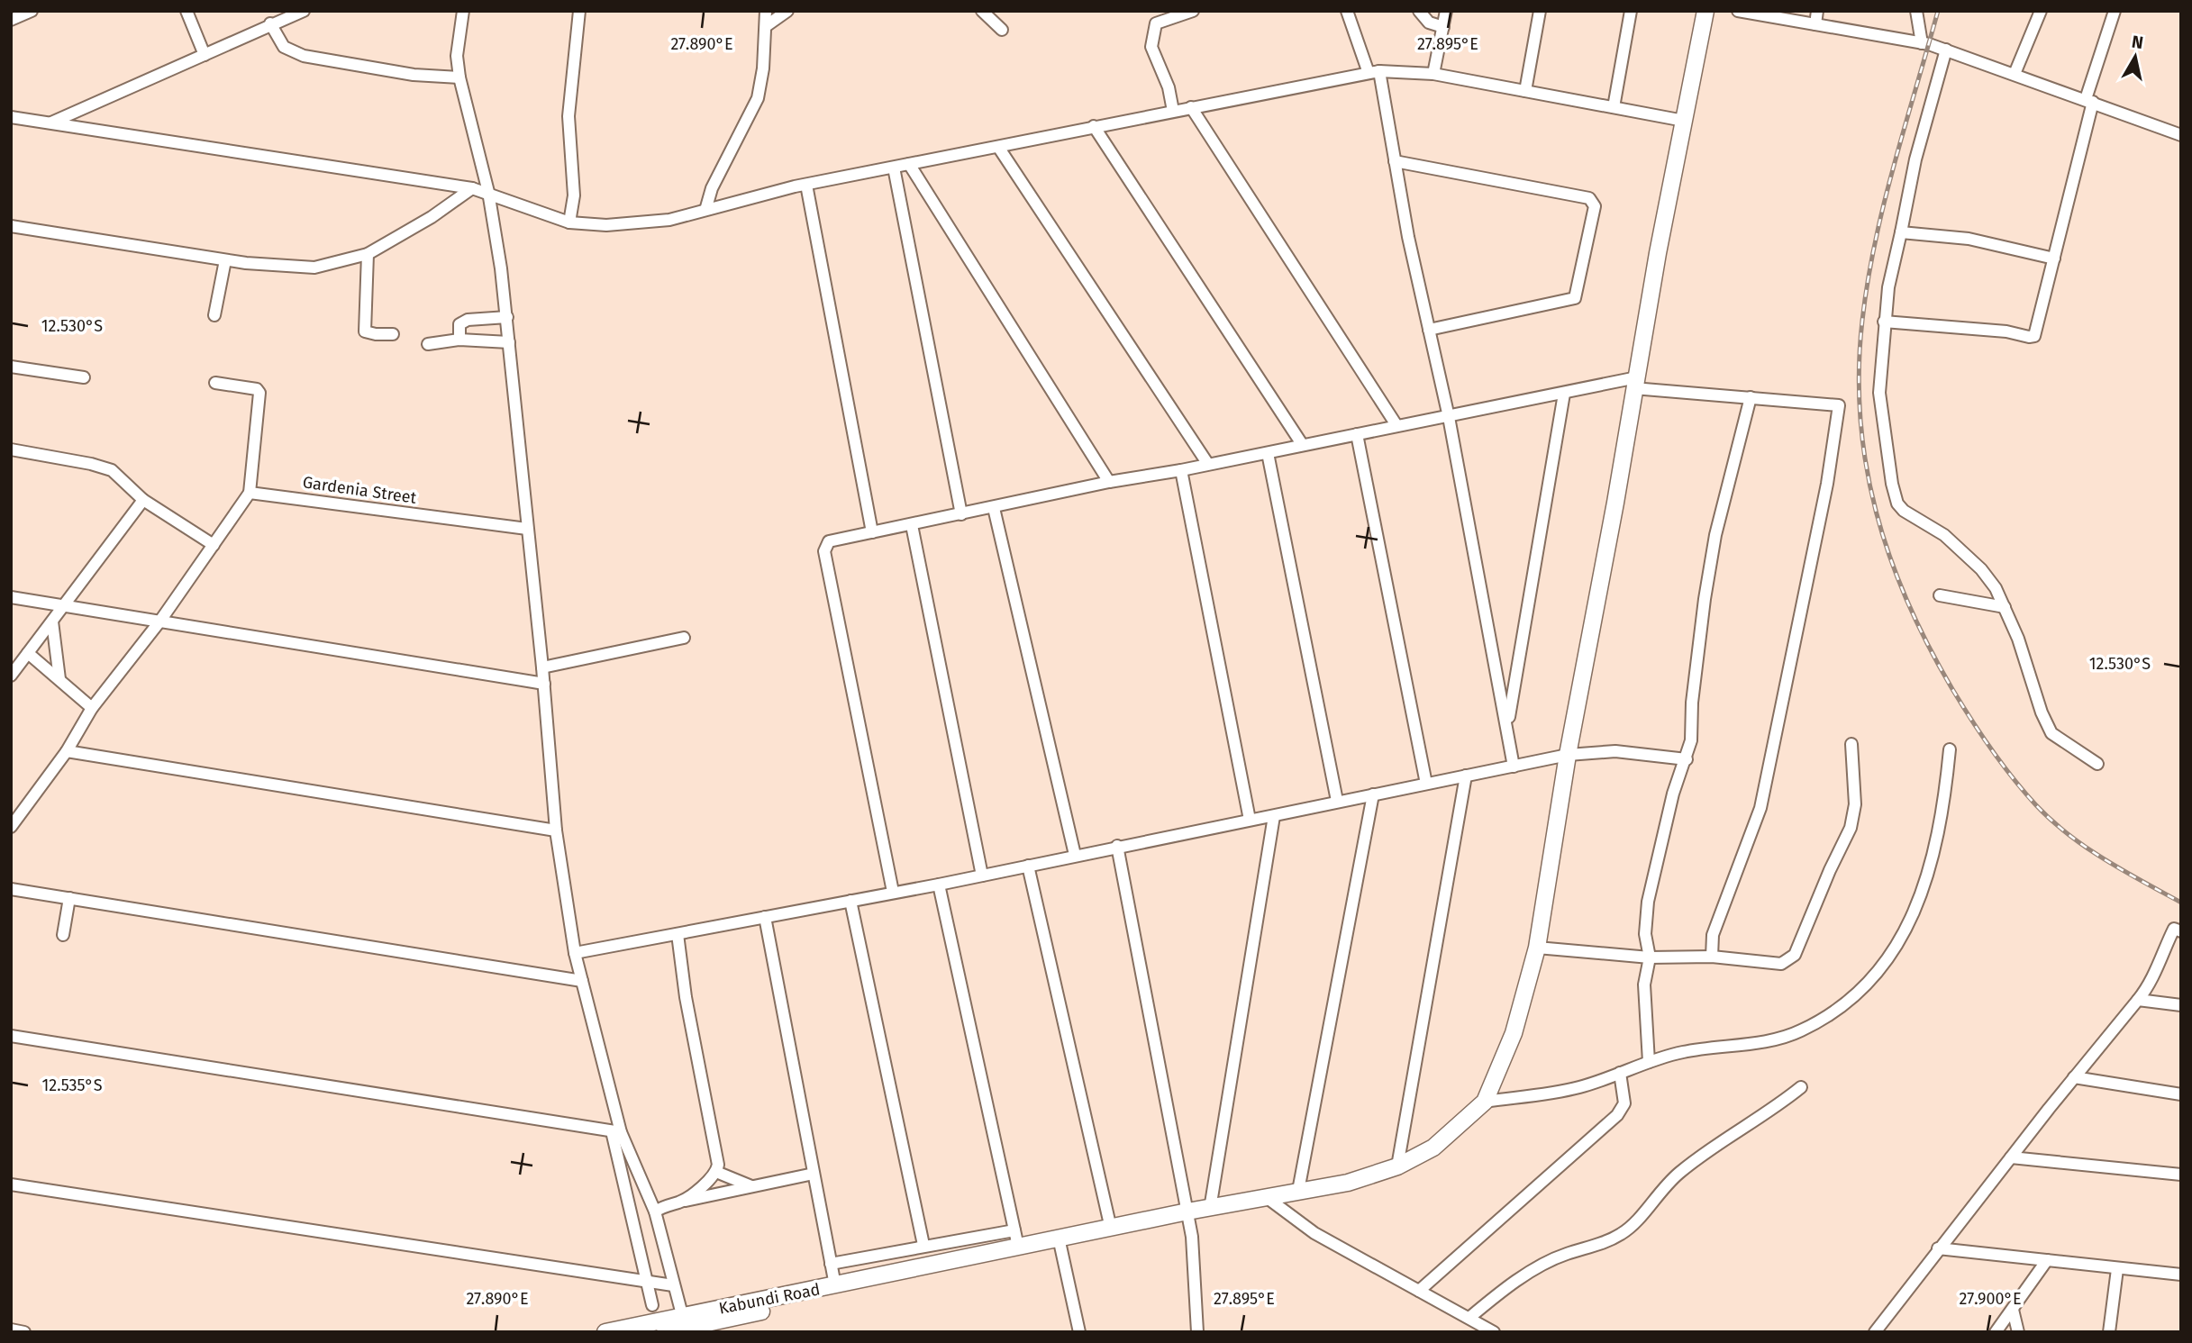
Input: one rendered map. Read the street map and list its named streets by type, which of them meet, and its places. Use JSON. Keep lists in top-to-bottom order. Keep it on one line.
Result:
{"streets":{"street":["Gardenia Street","Kabundi Road"]},"north":"top","coordinates":["27.890°E","27.895°E","12.530°S","12.535°S","27.900°E"]}
